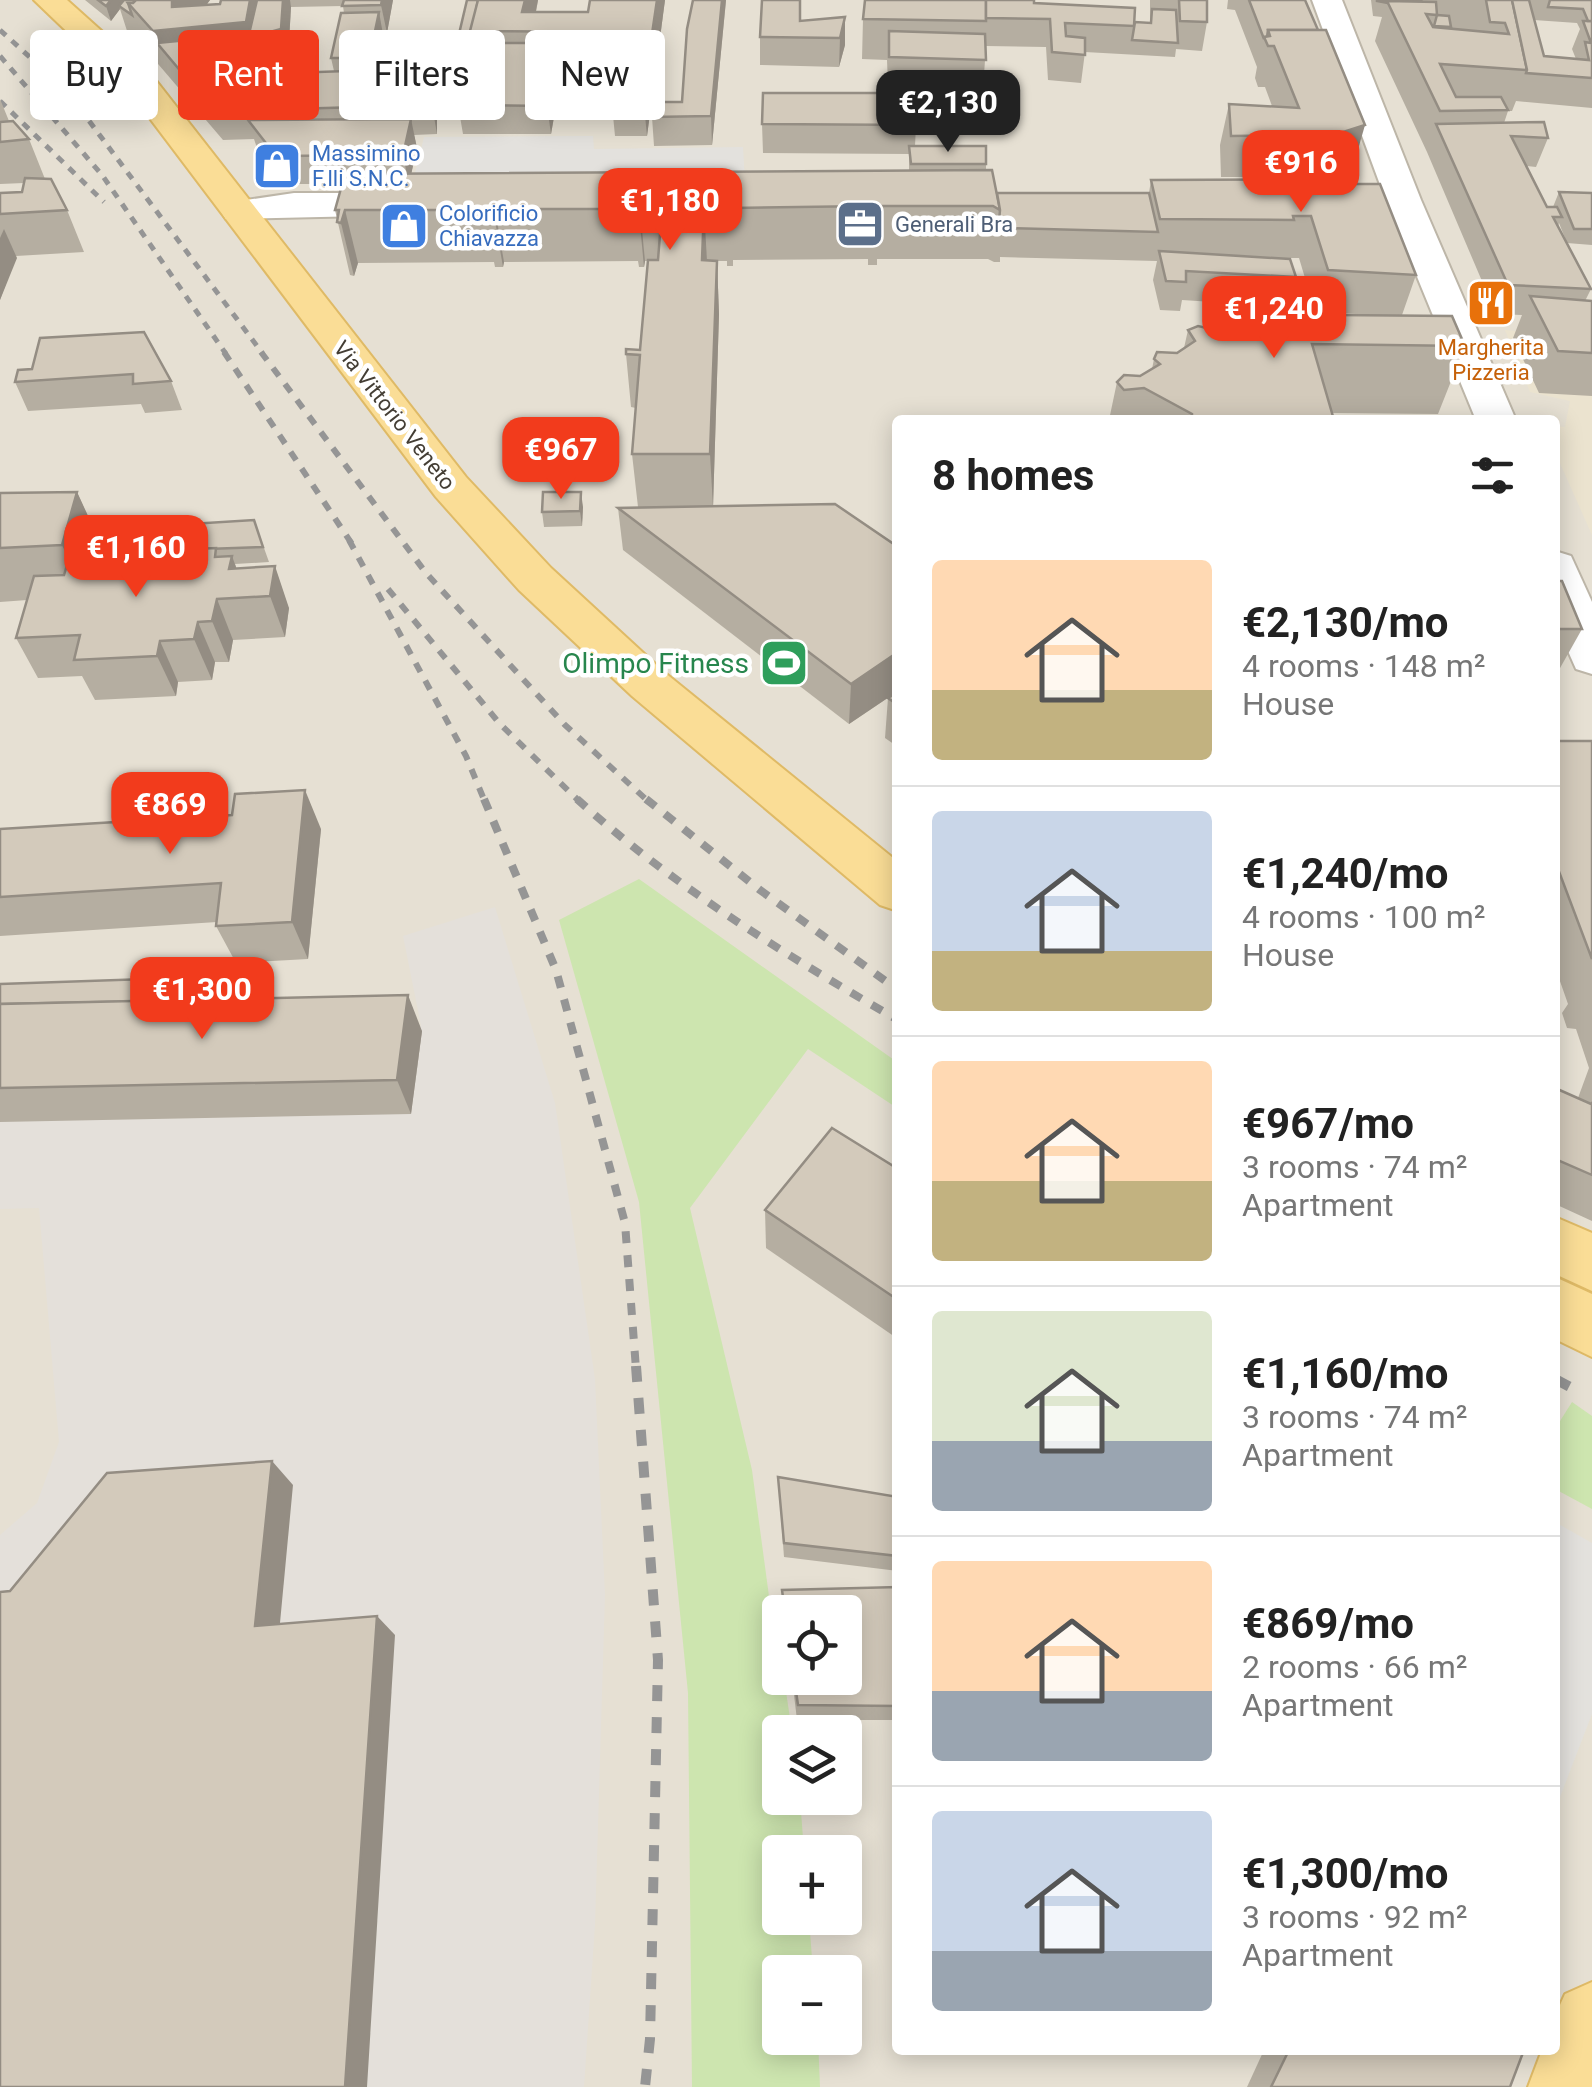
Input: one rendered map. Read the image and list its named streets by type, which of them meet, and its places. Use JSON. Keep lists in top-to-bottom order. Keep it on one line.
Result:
{"streets":{"main road":["Via Vittorio Veneto"]},"places":{"shop":["Massimino F.lli S.N.C.","Colorificio Chiavazza"],"office":["Generali Bra"],"restaurant":["Margherita Pizzeria"],"sports":["Olimpo Fitness"]},"page":{"chip":["Buy","Rent","Filters","New"],"price":["€2,130","€916","€1,180","€1,240","€967","€1,160","€869","€1,300"],"heading":"8 homes","list":[{"name":"€2,130/mo","note":"4 rooms · 148 m² · House"},{"name":"€1,240/mo","note":"4 rooms · 100 m² · House"},{"name":"€967/mo","note":"3 rooms · 74 m² · Apartment"},{"name":"€1,160/mo","note":"3 rooms · 74 m² · Apartment"},{"name":"€869/mo","note":"2 rooms · 66 m² · Apartment"},{"name":"€1,300/mo","note":"3 rooms · 92 m² · Apartment"}],"map_buttons":["+","−"]}}
